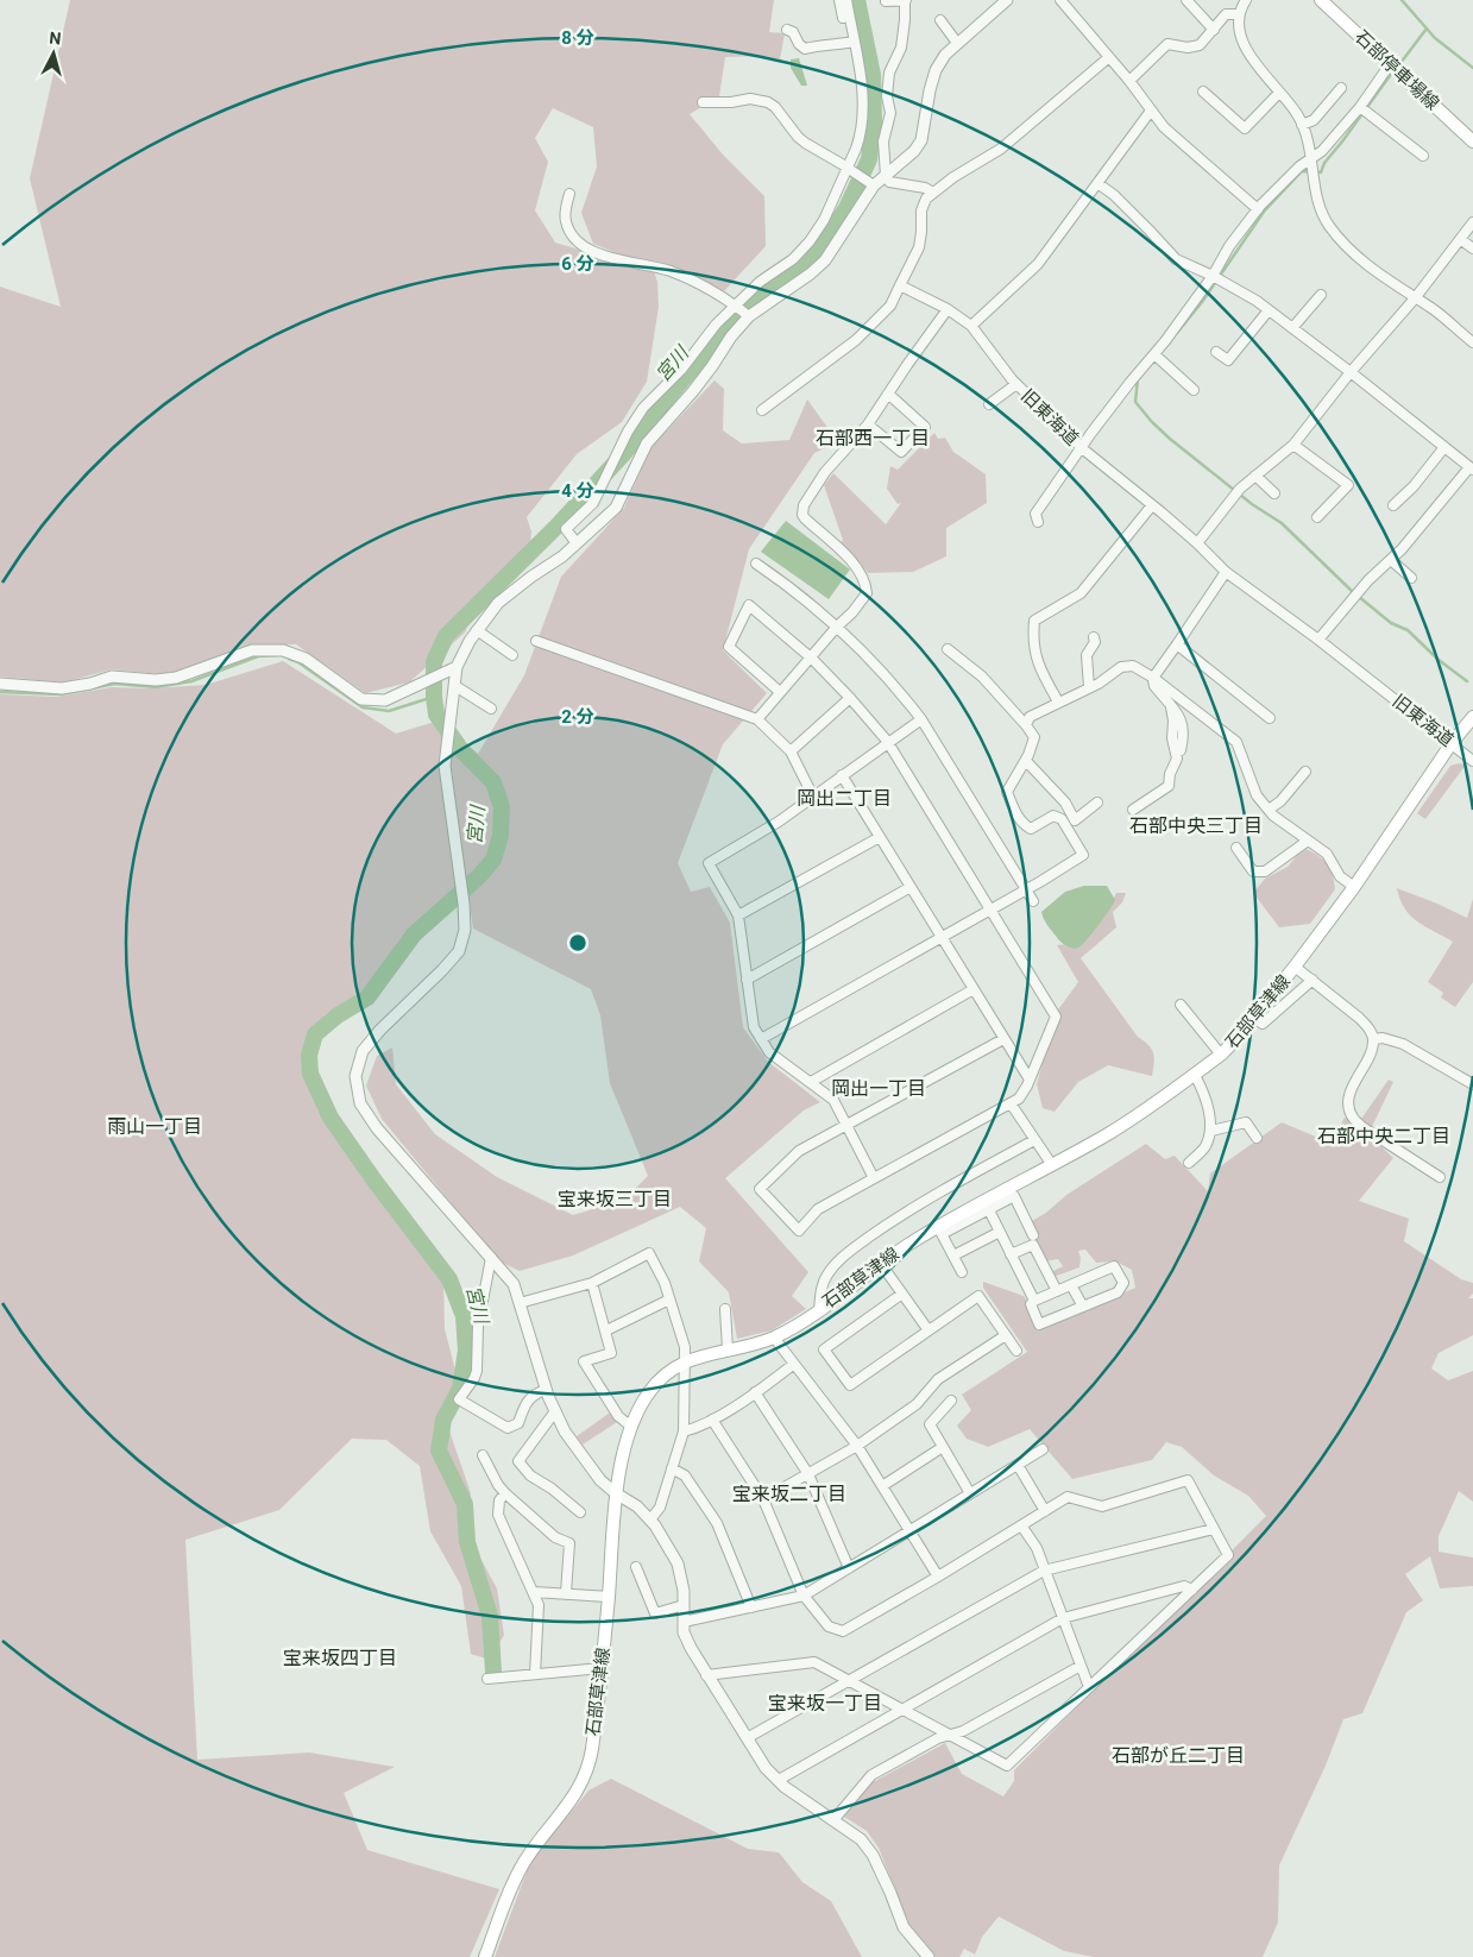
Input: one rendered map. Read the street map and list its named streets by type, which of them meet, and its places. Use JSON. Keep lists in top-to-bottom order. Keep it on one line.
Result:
{"streets":{"main road":["石部停車場線","石部草津線"],"street":["旧東海道"]},"crossings":[["旧東海道","石部草津線"]],"districts":["石部西一丁目","岡出二丁目","石部中央三丁目","岡出一丁目","雨山一丁目","石部中央二丁目","宝来坂三丁目","宝来坂二丁目","宝来坂四丁目","宝来坂一丁目","石部が丘二丁目"],"water":["宮川"],"north":"top","rings":["8 分","6 分","4 分","2 分"]}
